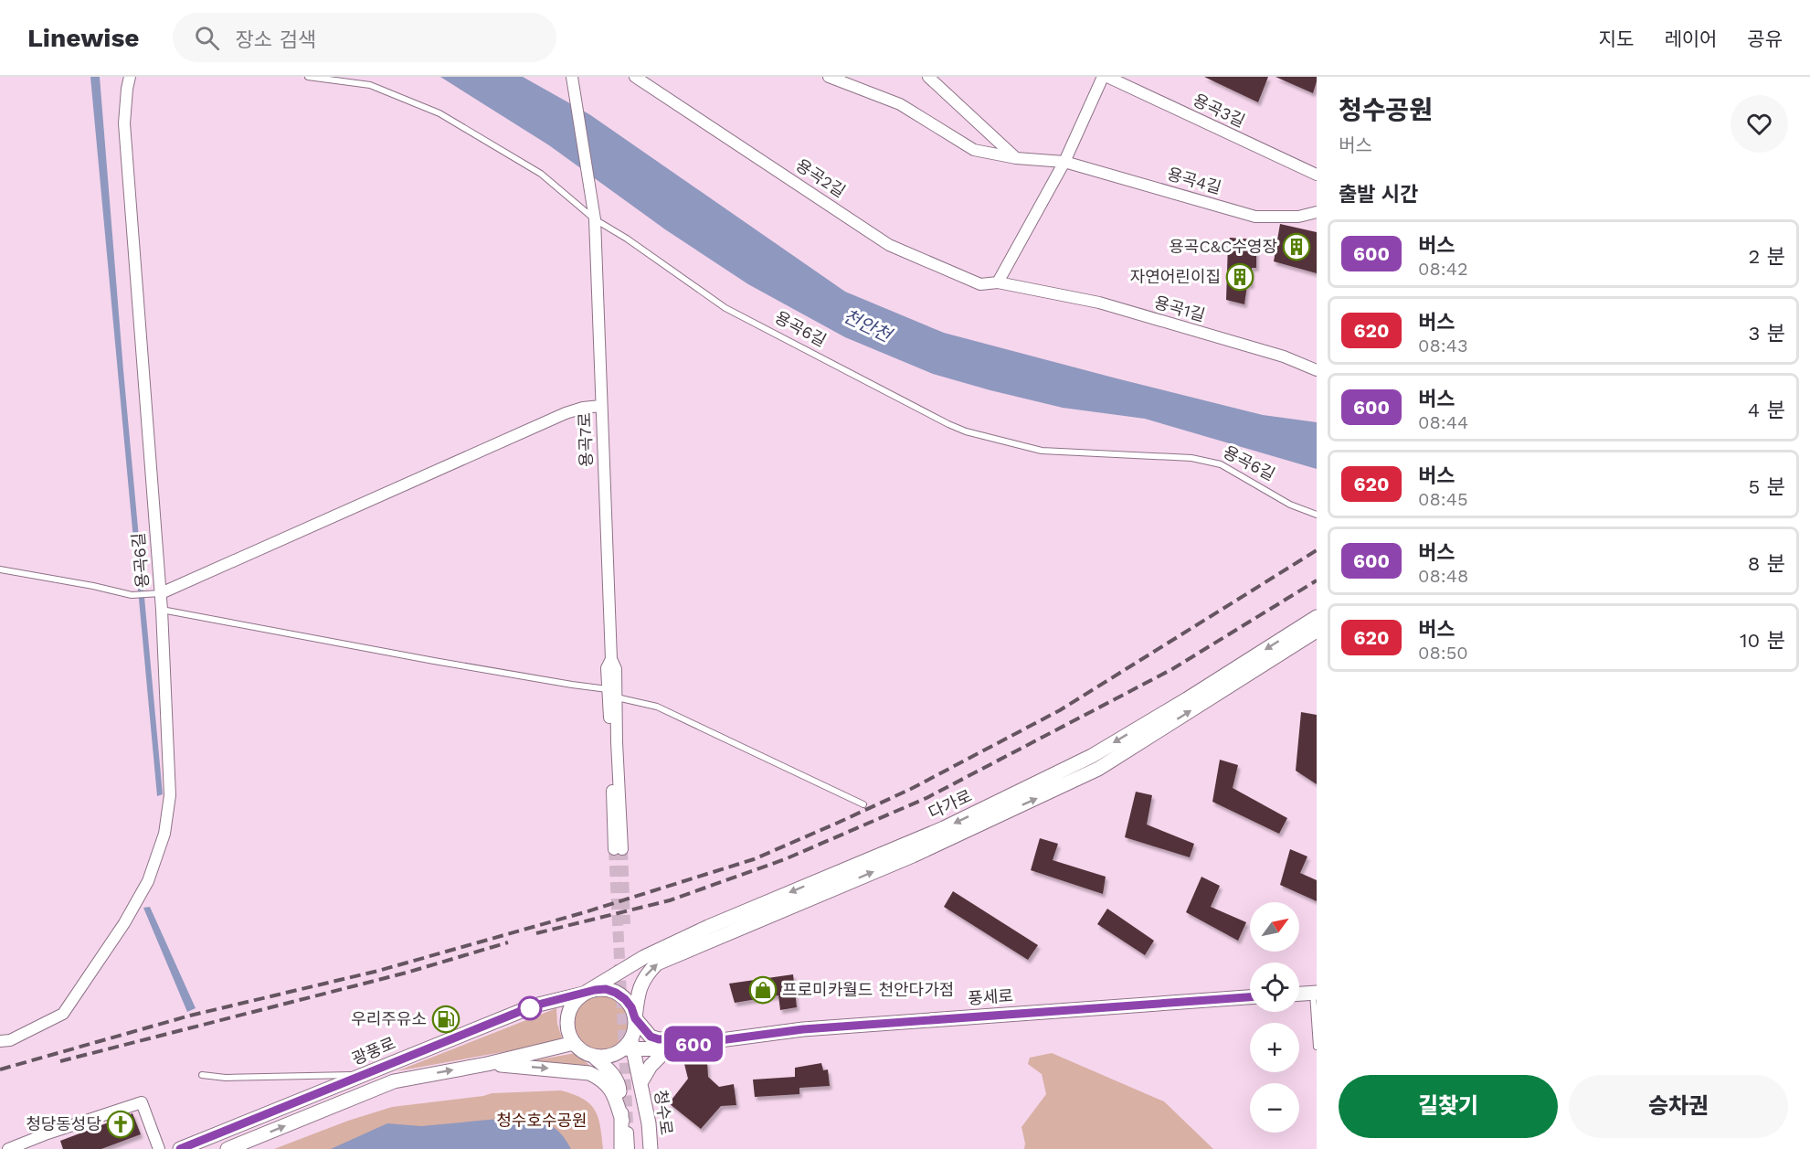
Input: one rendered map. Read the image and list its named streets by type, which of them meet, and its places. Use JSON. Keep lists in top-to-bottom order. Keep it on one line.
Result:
{"streets":{"street":["용곡3길","용곡2길","용곡4길","용곡1길","용곡6길","용곡7로","다가로","풍세로","광풍로","청수로"]},"crossings":[["용곡2길","용곡1길"],["용곡6길","용곡7로"],["다가로","풍세로"],["다가로","광풍로"],["다가로","청수로"],["풍세로","광풍로"],["풍세로","청수로"],["광풍로","청수로"]],"water":["천안천"],"parks":["청수호수공원"],"places":{"building":["용곡C&C수영장","자연어린이집"],"shop":["프로미카월드 천안다가점"],"fuel station":["우리주유소"],"church":["청당동성당"]},"lines":["bus line 600"],"north":"top right","page":{"header":"Linewise","search":"장소 검색","nav":["지도","레이어","공유"],"on_map":"600","heading":[["청수공원","버스"],"출발 시간"],"list":[{"mark":"600","name":"버스","note":"08:42","value":"2 분"},{"mark":"620","name":"버스","note":"08:43","value":"3 분"},{"mark":"600","name":"버스","note":"08:44","value":"4 분"},{"mark":"620","name":"버스","note":"08:45","value":"5 분"},{"mark":"600","name":"버스","note":"08:48","value":"8 분"},{"mark":"620","name":"버스","note":"08:50","value":"10 분"}],"map_buttons":["+","−"],"buttons":["길찾기","승차권"]}}
